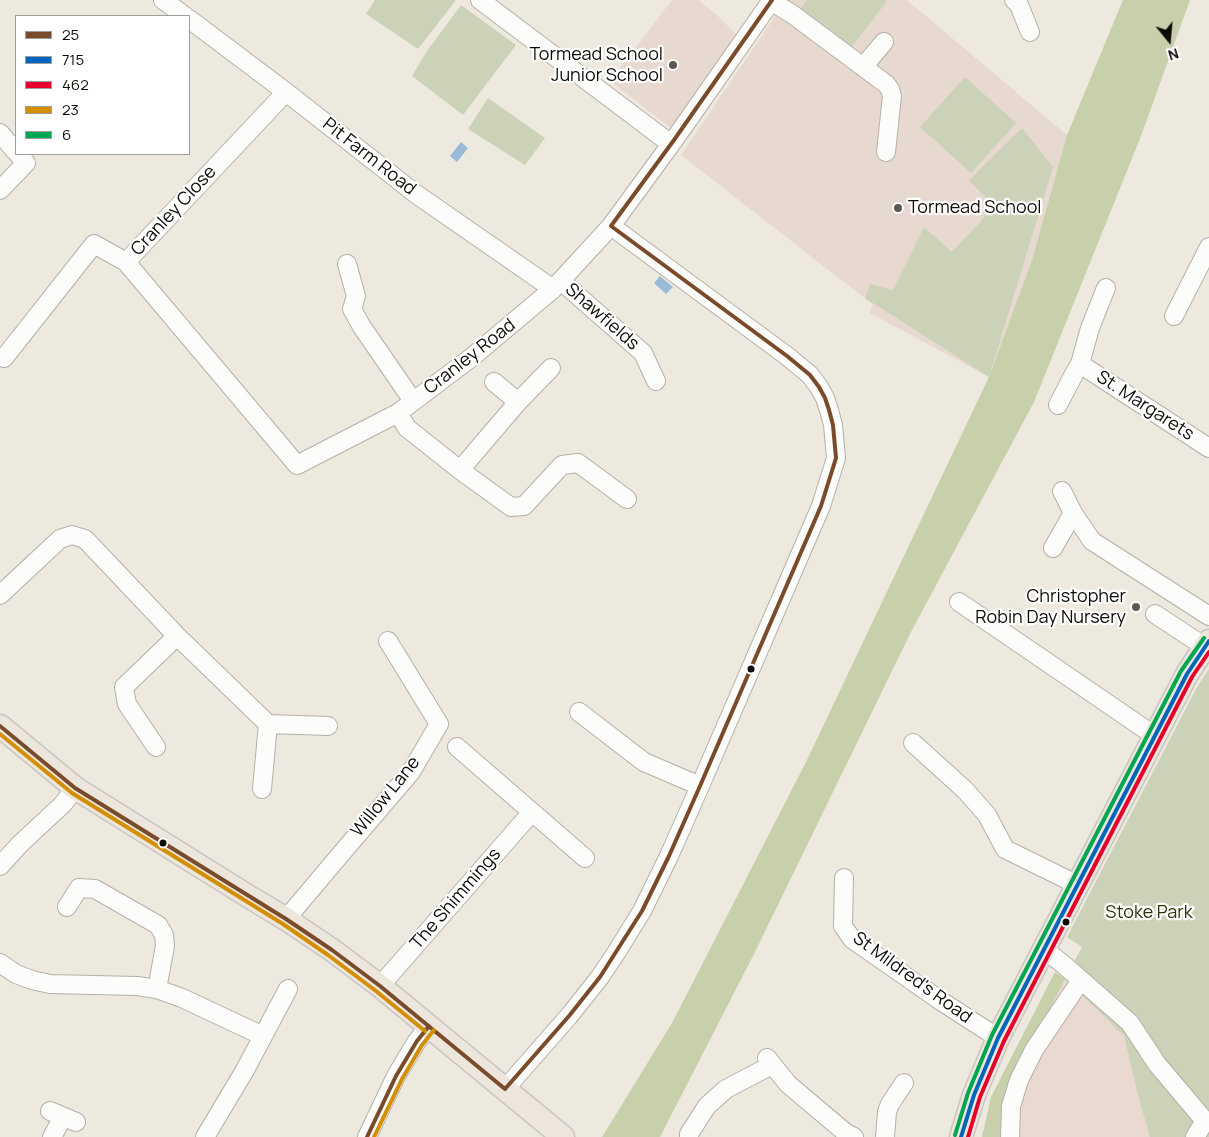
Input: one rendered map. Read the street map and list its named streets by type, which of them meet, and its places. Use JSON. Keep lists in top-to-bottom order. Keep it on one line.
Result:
{"streets":{"street":["Pit Farm Road","Cranley Close","Shawfields","Cranley Road","St. Margarets","Willow Lane","The Shimmings","St Mildred's Road"]},"crossings":[["Pit Farm Road","Cranley Close"],["Pit Farm Road","Shawfields"],["Pit Farm Road","Cranley Road"],["Cranley Close","Cranley Road"],["Shawfields","Cranley Road"]],"parks":["Stoke Park"],"places":["Tormead School Junior School","Tormead School","Christopher Robin Day Nursery"],"lines":["transit line 25","transit line 6","transit line 715","transit line 462","transit line 23"],"legend":["25","715","462","23","6"],"north":"bottom"}
